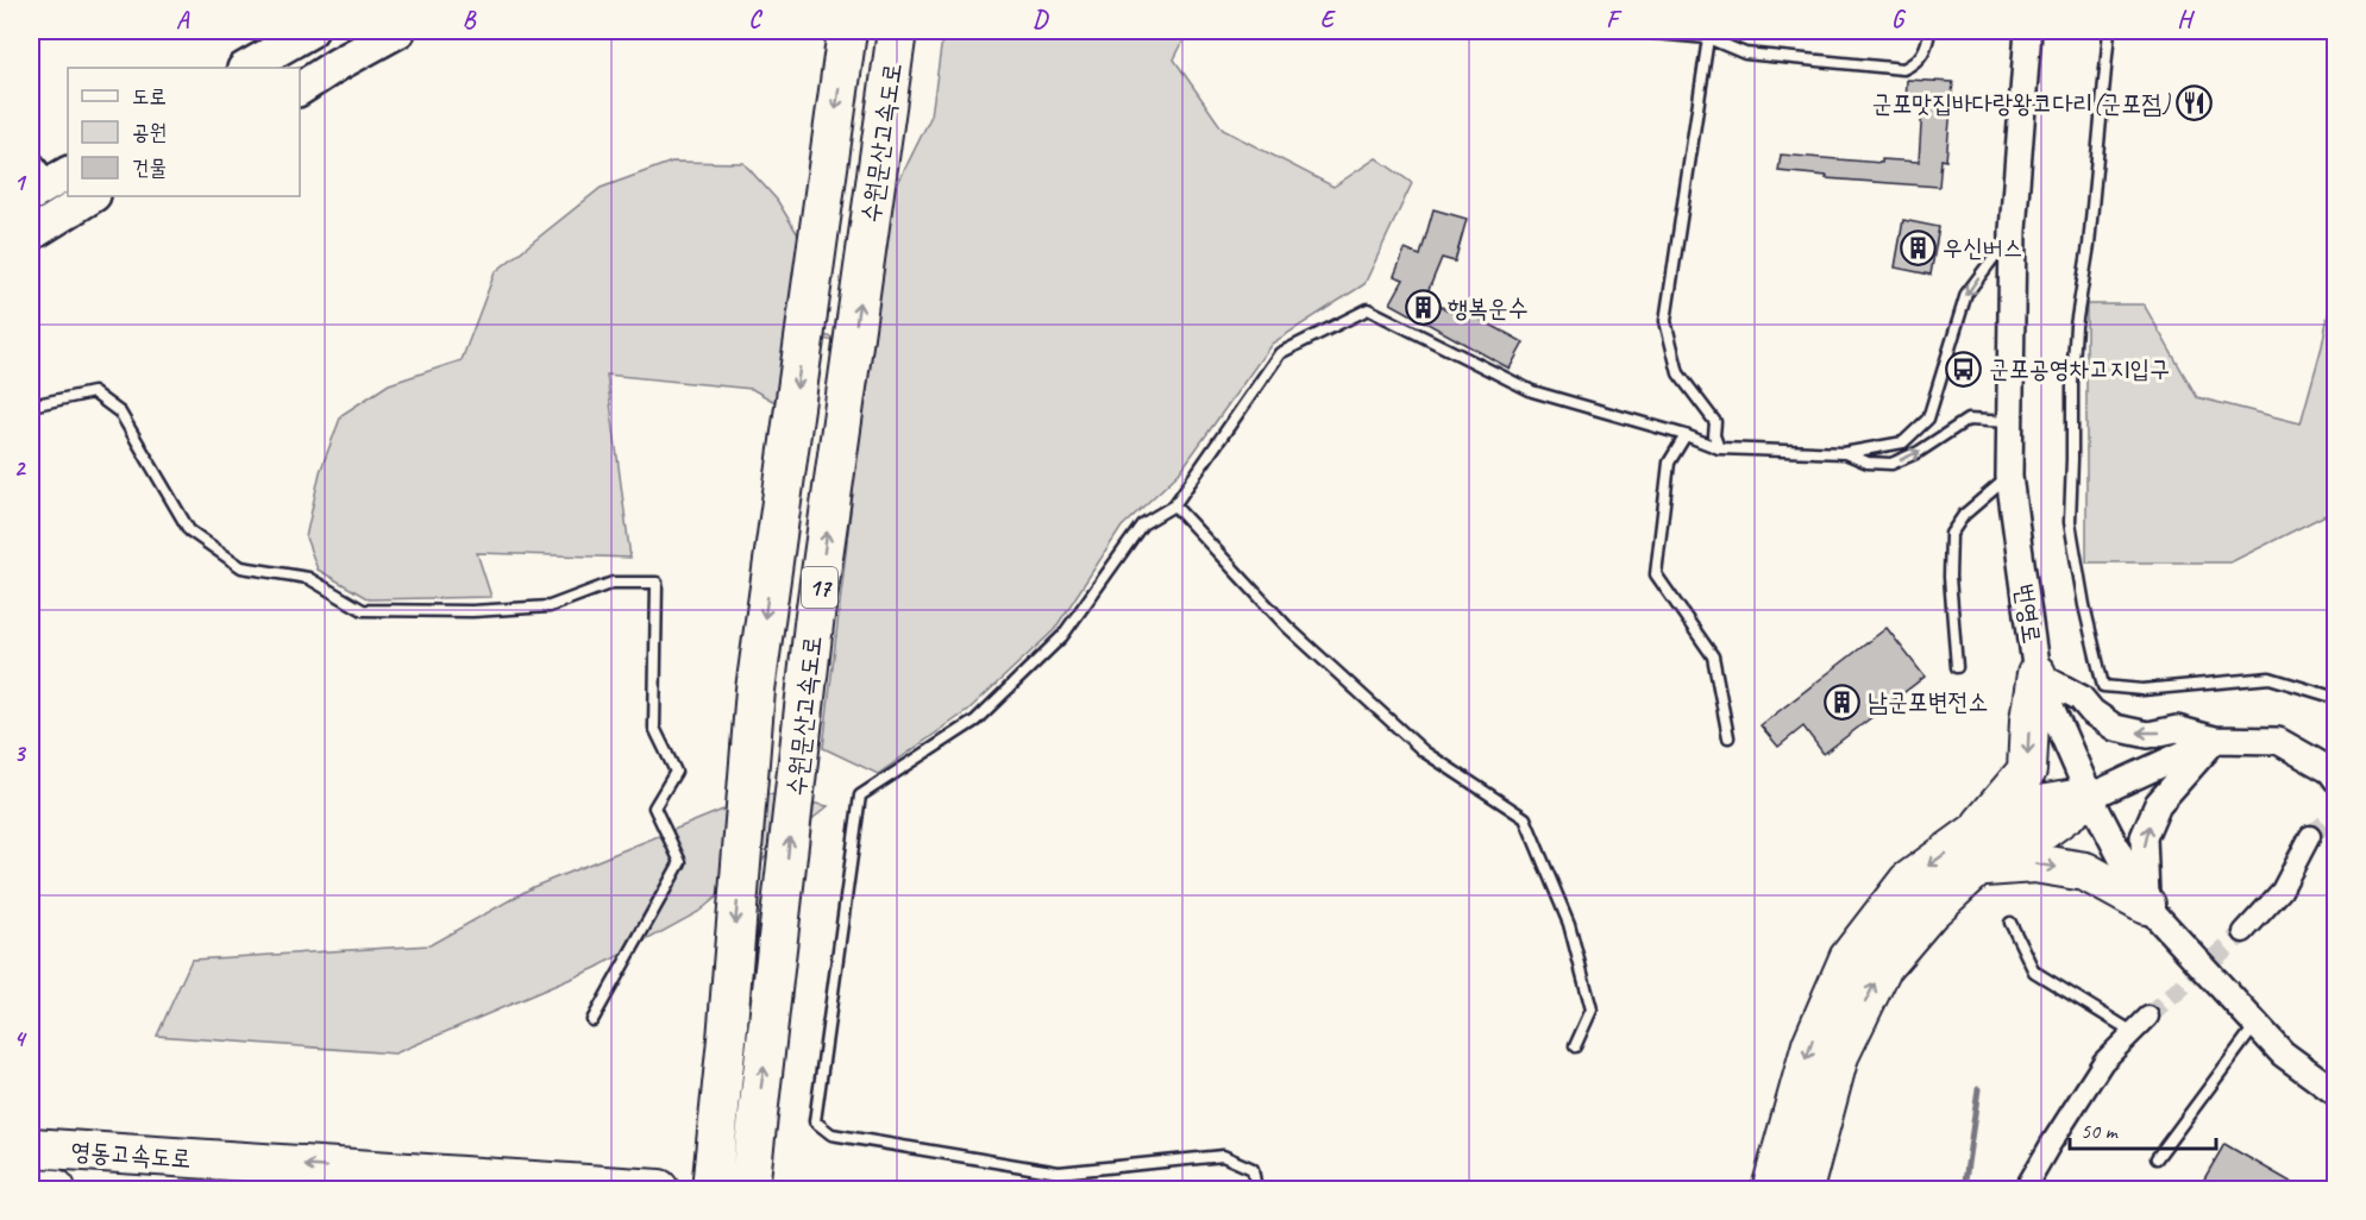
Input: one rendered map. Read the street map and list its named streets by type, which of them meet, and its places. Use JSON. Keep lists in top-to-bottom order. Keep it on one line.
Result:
{"streets":{"highway":["수원문산고속도로","17","영동고속도로"],"street":["번영로"]},"one_way":["영동고속도로"],"places":{"restaurant":["군포맛집바다랑왕코다리(군포점)"],"building":["우신버스","행복운수","남군포변전소"],"bus stop":["군포공영차고지입구"]},"legend":["도로","공원","건물"],"scale_bar":"50 m","grid":{"columns":["A","B","C","D","E","F","G","H"],"rows":["1","2","3","4"]}}
